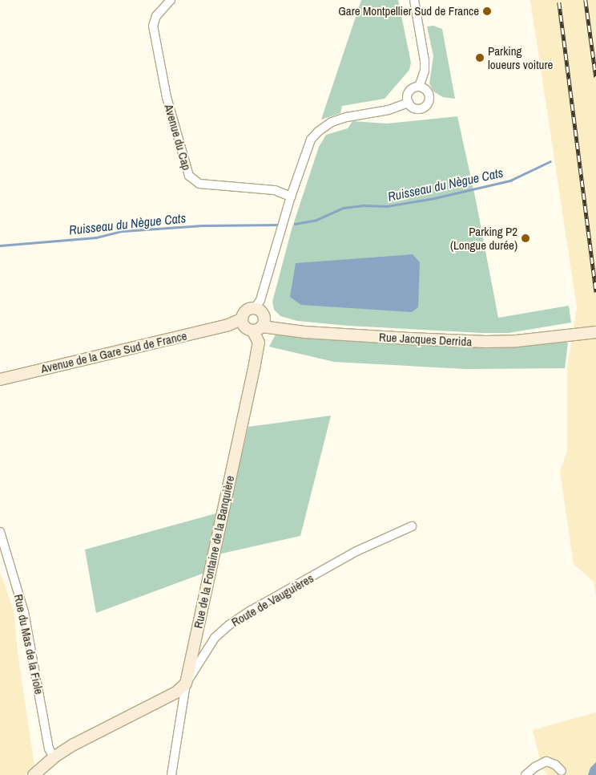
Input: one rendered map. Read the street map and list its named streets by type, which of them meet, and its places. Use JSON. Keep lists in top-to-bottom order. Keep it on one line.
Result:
{"streets":{"street":["Avenue du Cap","Rue Jacques Derrida","Avenue de la Gare Sud de France","Rue de la Fontaine de la Banquière","Route de Vauguières","Rue du Mas de la Fiole"]},"crossings":[["Avenue du Cap","Rue de la Fontaine de la Banquière"],["Rue Jacques Derrida","Avenue de la Gare Sud de France"],["Rue Jacques Derrida","Rue de la Fontaine de la Banquière"],["Avenue de la Gare Sud de France","Rue de la Fontaine de la Banquière"],["Rue de la Fontaine de la Banquière","Route de Vauguières"],["Route de Vauguières","Rue du Mas de la Fiole"]],"water":["Ruisseau du Nègue Cats"],"places":["Gare Montpellier Sud de France","Parking loueurs voiture","Parking P2 (Longue durée)"]}
